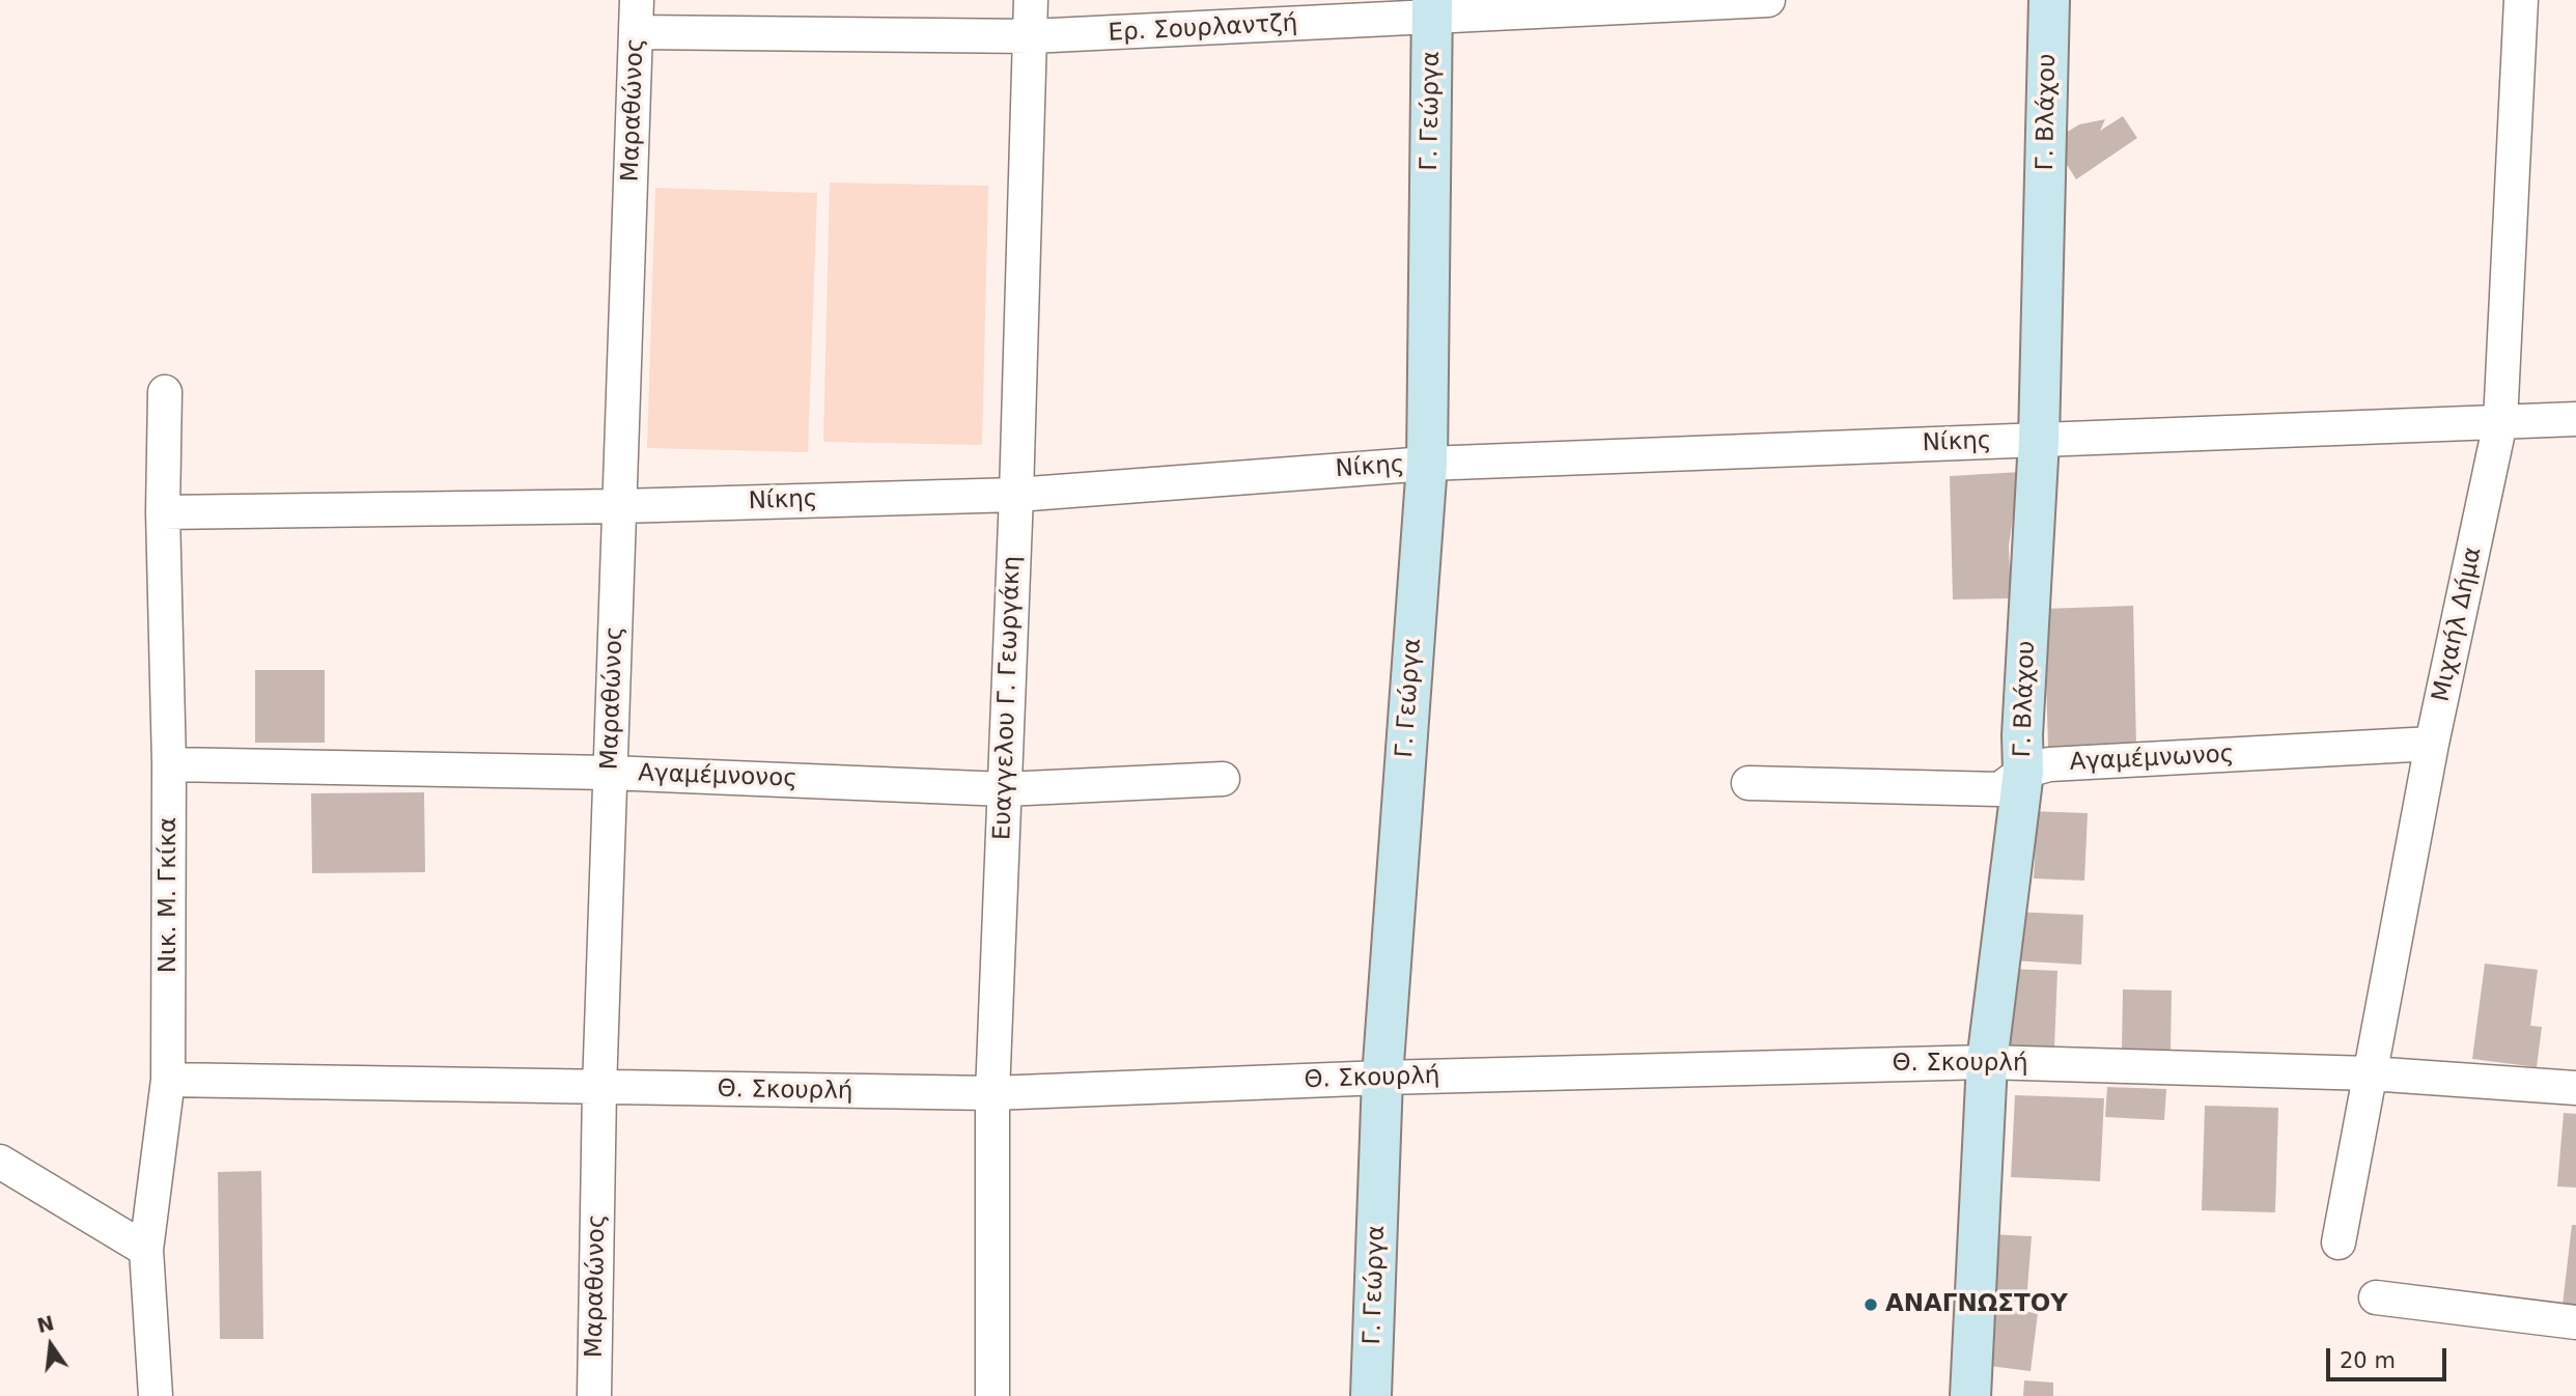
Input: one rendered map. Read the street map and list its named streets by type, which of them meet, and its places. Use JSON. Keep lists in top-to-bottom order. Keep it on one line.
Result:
{"streets":{"street":["Ερ. Σουρλαντζή","Μαραθώνος","Γ. Γεώργα","Γ. Βλάχου","Νίκης","Μιχαήλ Δήμα","Ευαγγελου Γ. Γεωργάκη","Αγαμέμνωνος","Αγαμέμνονος","Νικ. Μ. Γκίκα","Θ. Σκουρλή"]},"crossings":[["Ερ. Σουρλαντζή","Μαραθώνος"],["Ερ. Σουρλαντζή","Γ. Γεώργα"],["Ερ. Σουρλαντζή","Ευαγγελου Γ. Γεωργάκη"],["Μαραθώνος","Νίκης"],["Μαραθώνος","Αγαμέμνονος"],["Μαραθώνος","Θ. Σκουρλή"],["Γ. Γεώργα","Νίκης"],["Γ. Γεώργα","Θ. Σκουρλή"],["Γ. Βλάχου","Νίκης"],["Γ. Βλάχου","Αγαμέμνωνος"],["Γ. Βλάχου","Θ. Σκουρλή"],["Νίκης","Μιχαήλ Δήμα"],["Νίκης","Ευαγγελου Γ. Γεωργάκη"],["Νίκης","Νικ. Μ. Γκίκα"],["Μιχαήλ Δήμα","Αγαμέμνωνος"],["Μιχαήλ Δήμα","Θ. Σκουρλή"],["Ευαγγελου Γ. Γεωργάκη","Αγαμέμνονος"],["Ευαγγελου Γ. Γεωργάκη","Θ. Σκουρλή"],["Αγαμέμνονος","Νικ. Μ. Γκίκα"],["Νικ. Μ. Γκίκα","Θ. Σκουρλή"]],"places":["ΑΝΑΓΝΩΣΤΟΥ"],"scale_bar":"20 m","north":"top"}
